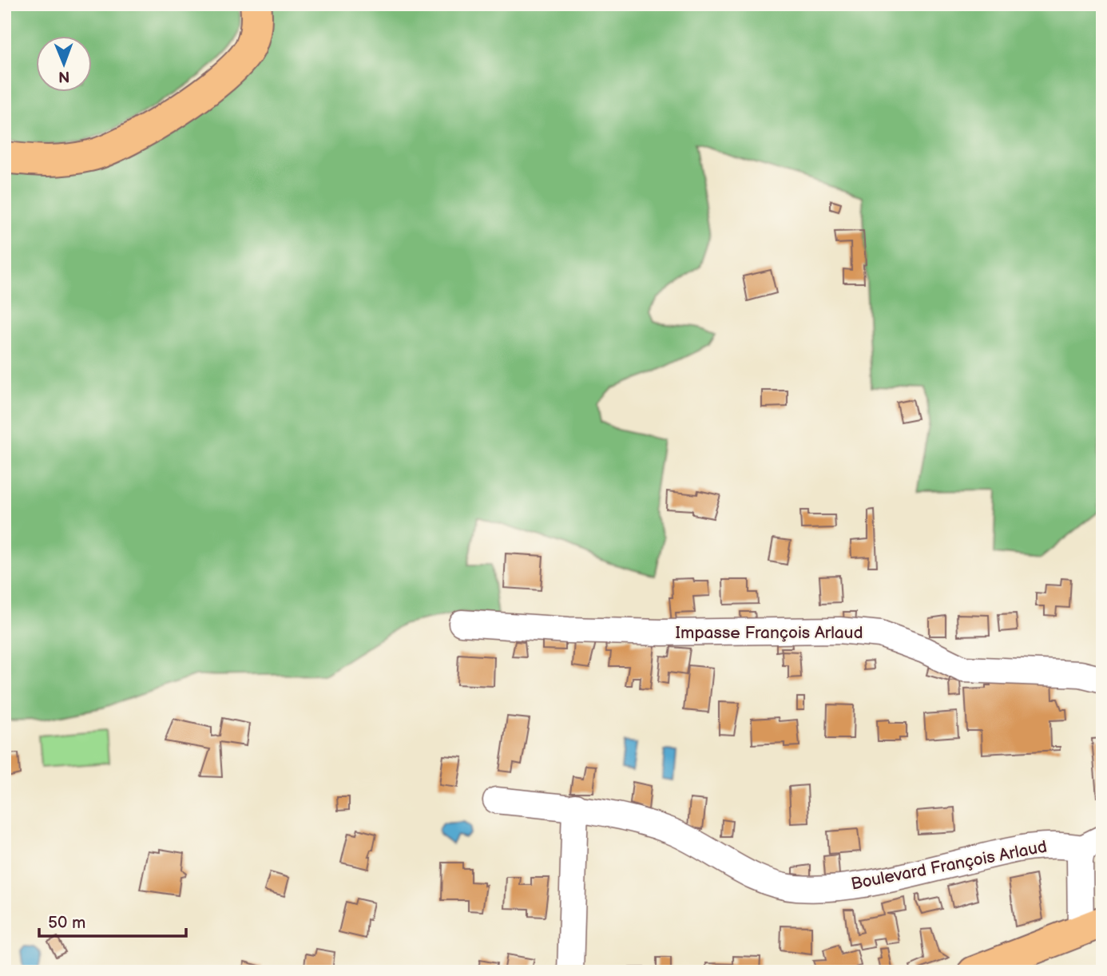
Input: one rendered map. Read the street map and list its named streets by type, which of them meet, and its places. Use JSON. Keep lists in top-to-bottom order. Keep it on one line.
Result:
{"streets":{"street":["Impasse François Arlaud","Boulevard François Arlaud"]},"scale_bar":"50 m","north":"bottom"}
